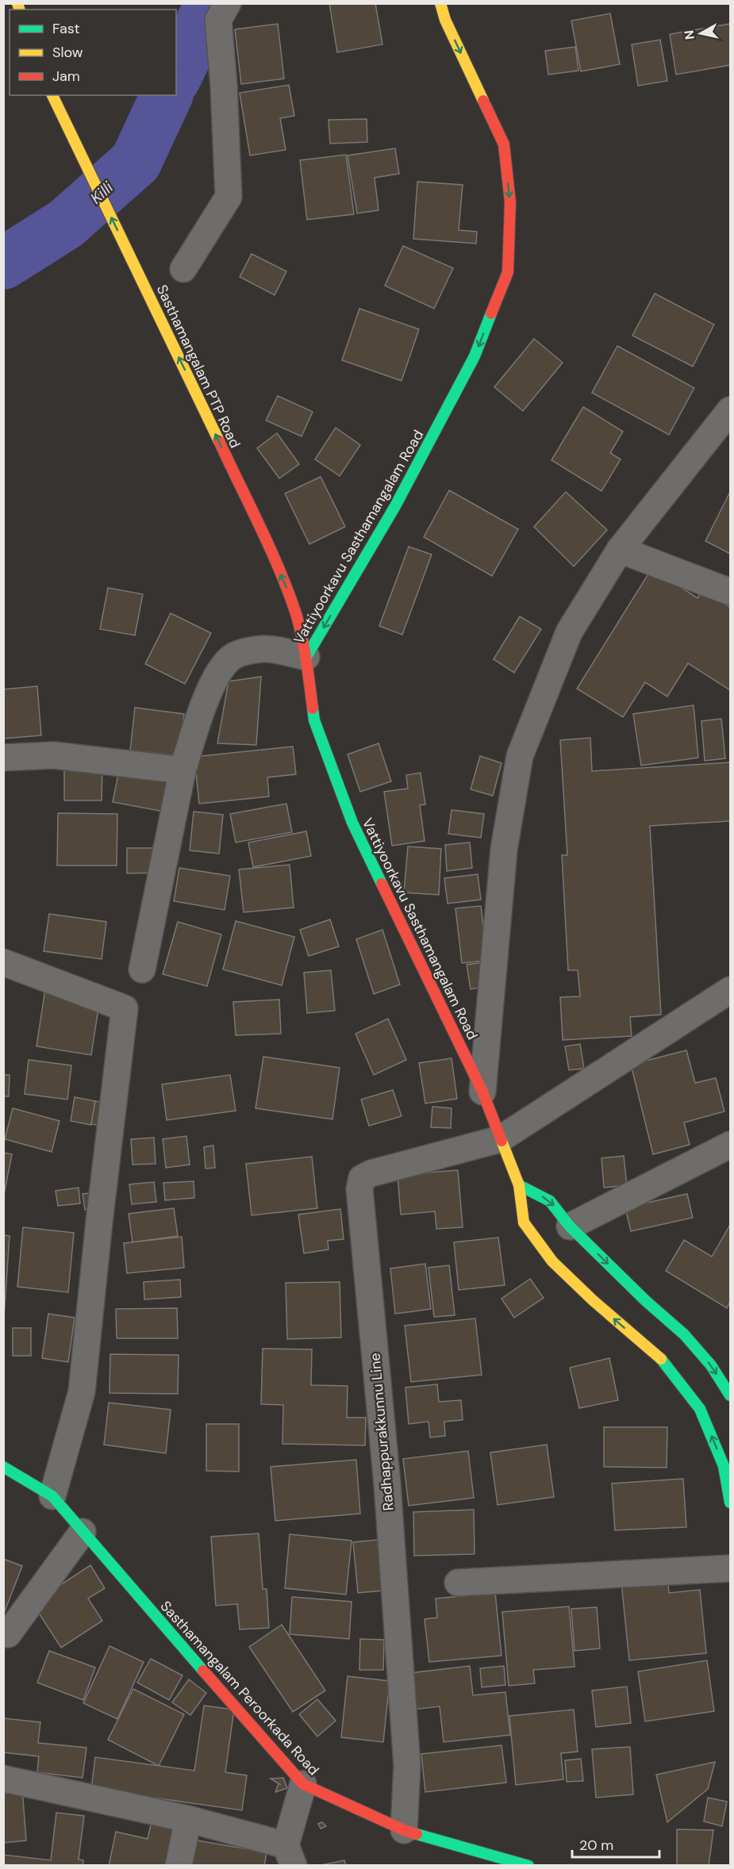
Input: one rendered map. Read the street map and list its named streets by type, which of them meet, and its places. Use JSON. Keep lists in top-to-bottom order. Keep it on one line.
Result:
{"streets":{"main road":["Sasthamangalam PTP Road","Vattiyoorkavu Sasthamangalam Road","Sasthamangalam Peroorkada Road"],"street":["Radhappurakkunnu Line"]},"crossings":[["Sasthamangalam PTP Road","Vattiyoorkavu Sasthamangalam Road"],["Vattiyoorkavu Sasthamangalam Road","Radhappurakkunnu Line"],["Radhappurakkunnu Line","Sasthamangalam Peroorkada Road"]],"one_way":["Sasthamangalam PTP Road"],"water":["Killi"],"legend":["Fast","Slow","Jam"],"scale_bar":"20 m","north":"left"}
